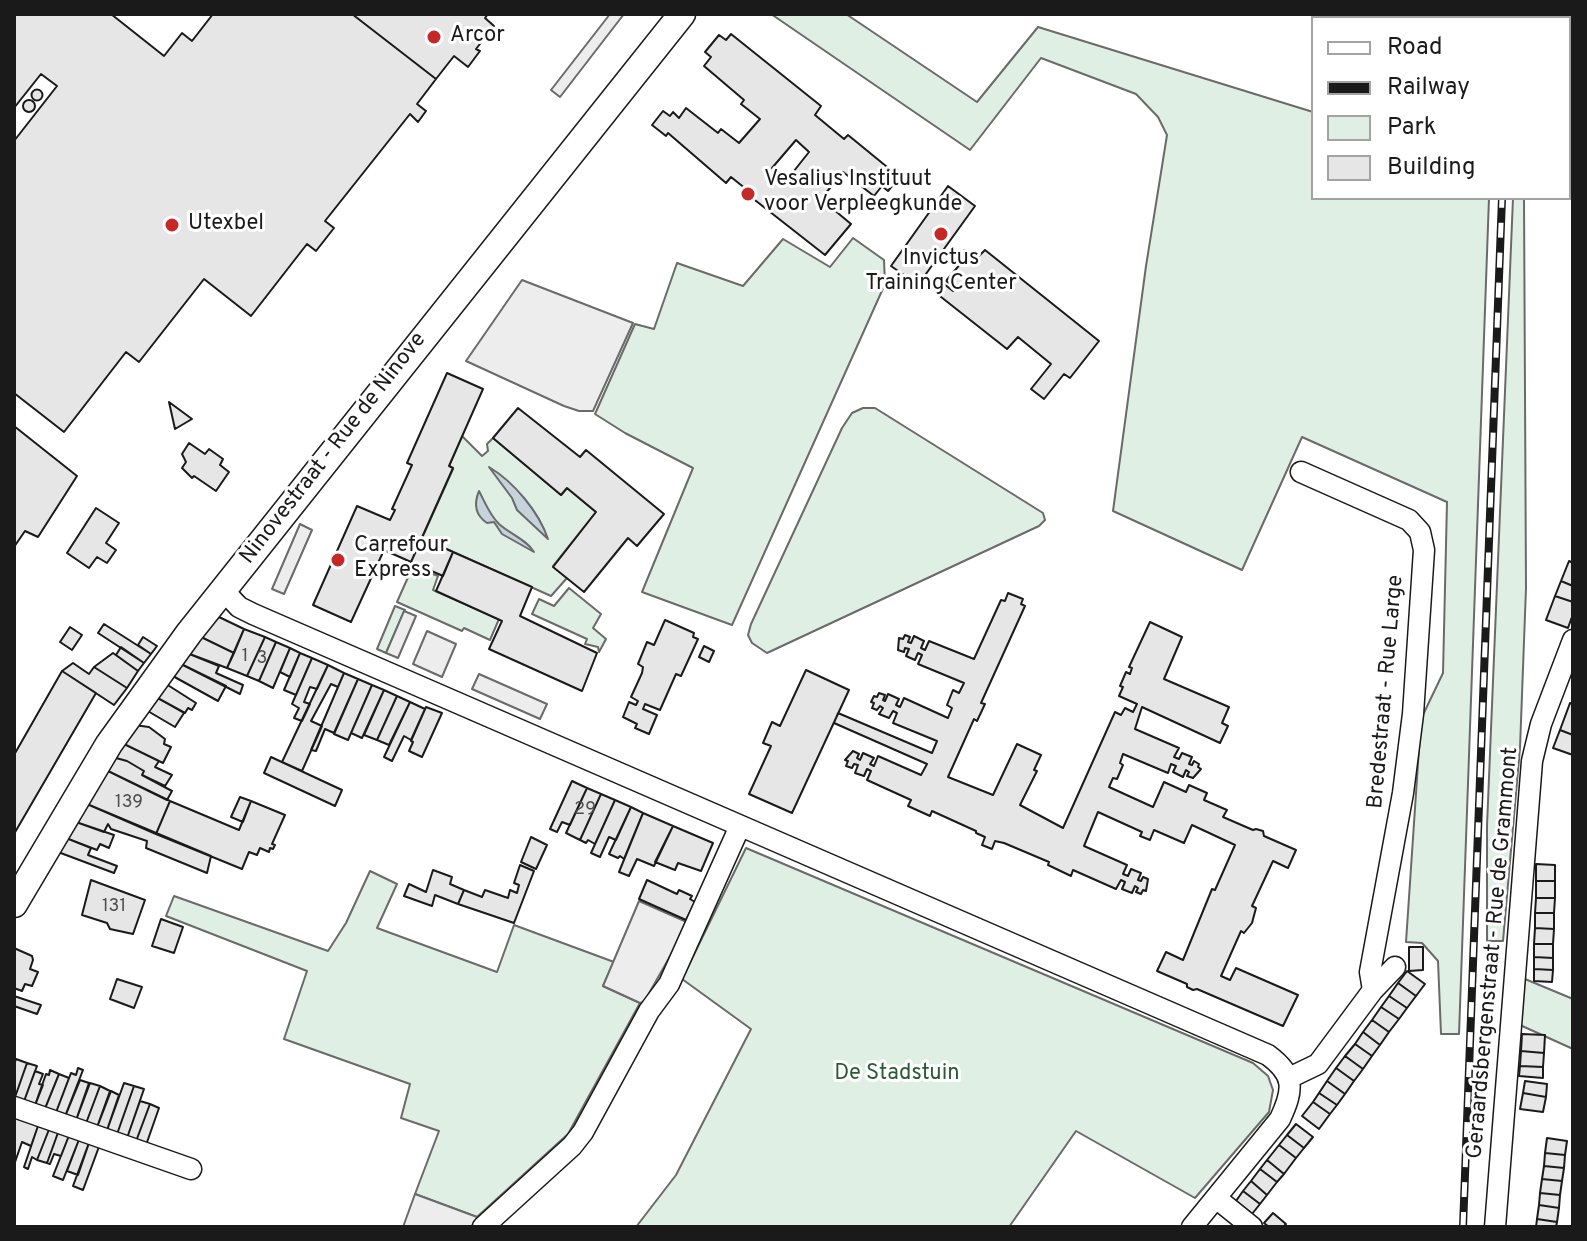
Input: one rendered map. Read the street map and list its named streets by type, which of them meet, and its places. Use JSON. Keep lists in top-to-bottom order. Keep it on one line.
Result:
{"streets":{"main road":["Ninovestraat - Rue de Ninove"],"street":["Bredestraat - Rue Large","Geraardsbergenstraat - Rue de Grammont"]},"parks":["De Stadstuin"],"places":["Arcor","Vesalius Instituut voor Verpleegkunde","Utexbel","Invictus Training Center","Carrefour Express"],"house_numbers":["1","3","139","29","131"],"legend":["Road","Railway","Park","Building"]}
